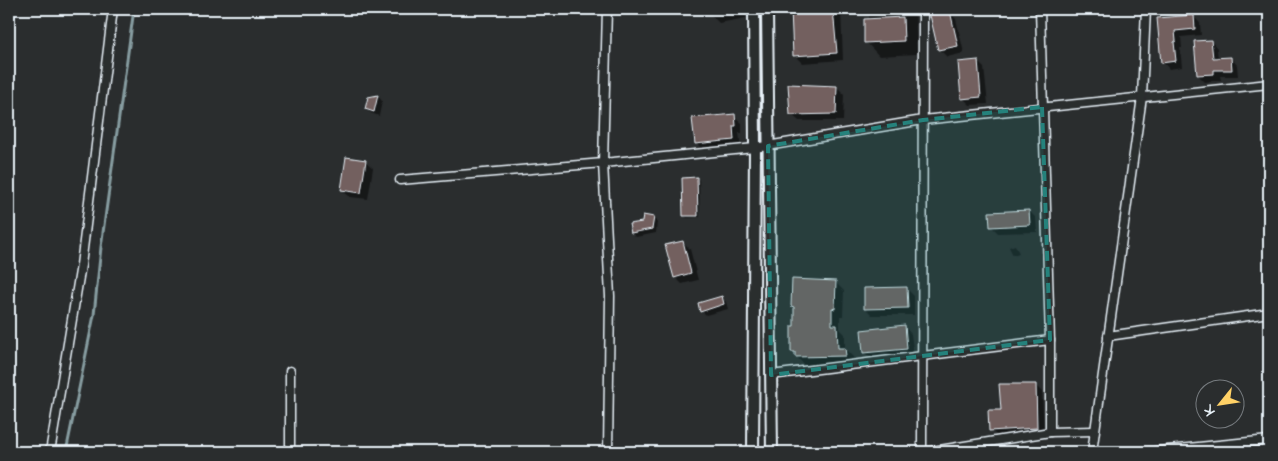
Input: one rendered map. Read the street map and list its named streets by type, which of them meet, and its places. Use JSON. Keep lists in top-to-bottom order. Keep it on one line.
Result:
{"north":"bottom left"}
